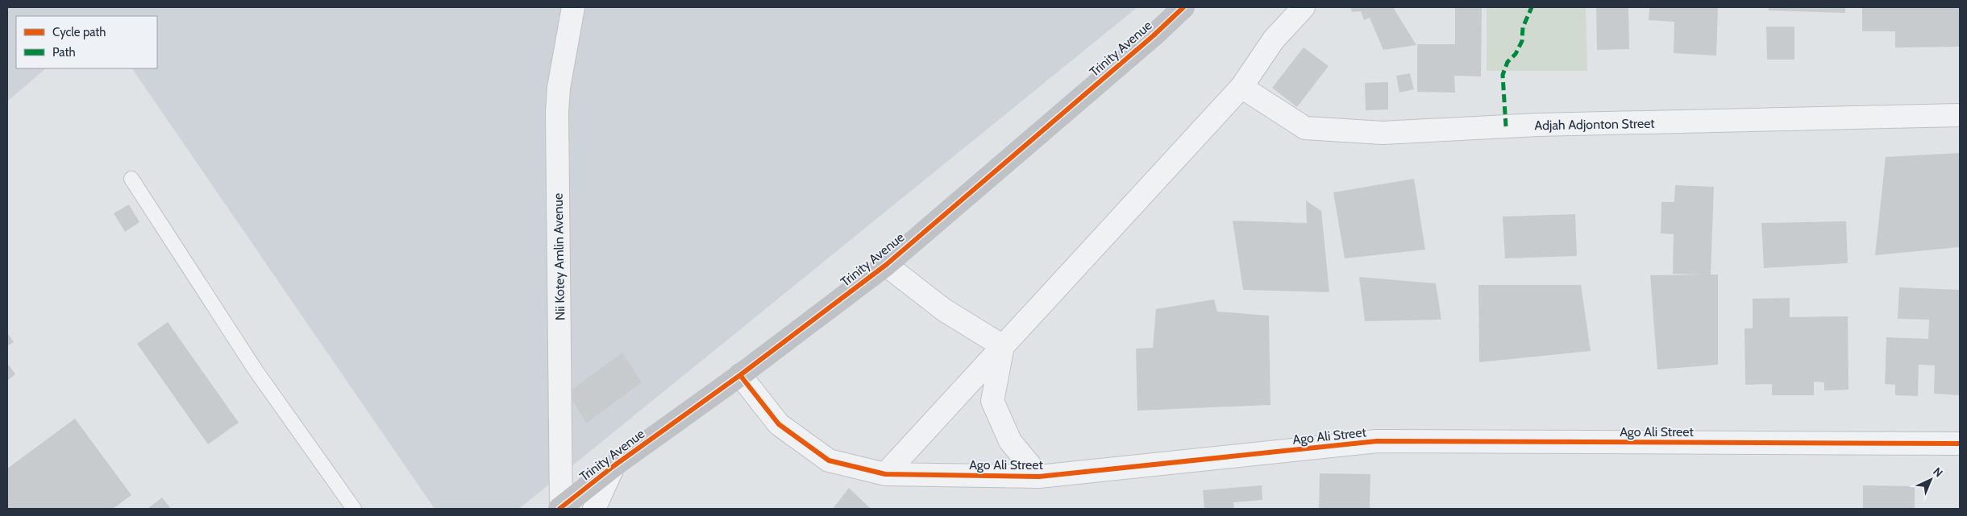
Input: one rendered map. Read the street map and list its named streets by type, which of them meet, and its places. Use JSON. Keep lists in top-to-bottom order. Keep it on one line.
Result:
{"streets":{"street":["Trinity Avenue","Adjah Adjonton Street","Nii Kotey Amlin Avenue","Ago Ali Street"]},"crossings":[["Trinity Avenue","Nii Kotey Amlin Avenue"],["Trinity Avenue","Ago Ali Street"]],"legend":["Cycle path","Path"],"north":"top right"}
